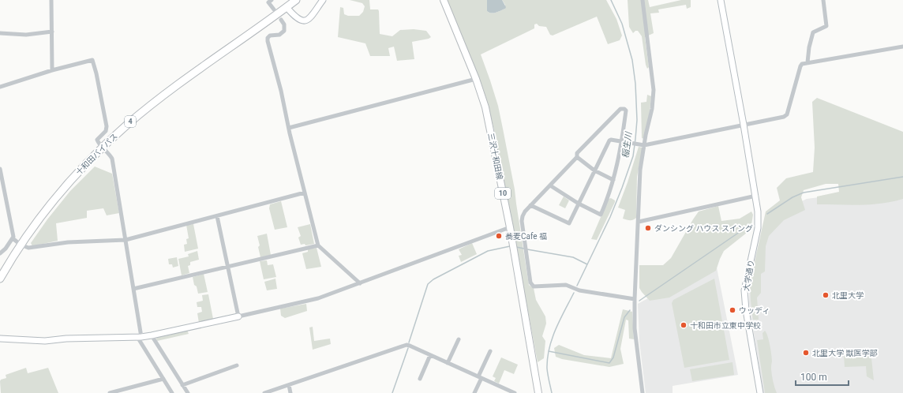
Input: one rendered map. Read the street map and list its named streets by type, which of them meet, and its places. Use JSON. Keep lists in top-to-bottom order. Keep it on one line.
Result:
{"streets":{"highway":["4","十和田バイパス"],"main road":["三沢十和田線","10"],"street":["大学通り"]},"water":["稲生川"],"places":["ダンシング ハウス スイング","蕎麦Cafe 福","北里大学","ウッディ","十和田市立東中学校","北里大学 獣医学部"],"scale_bar":"100 m"}
